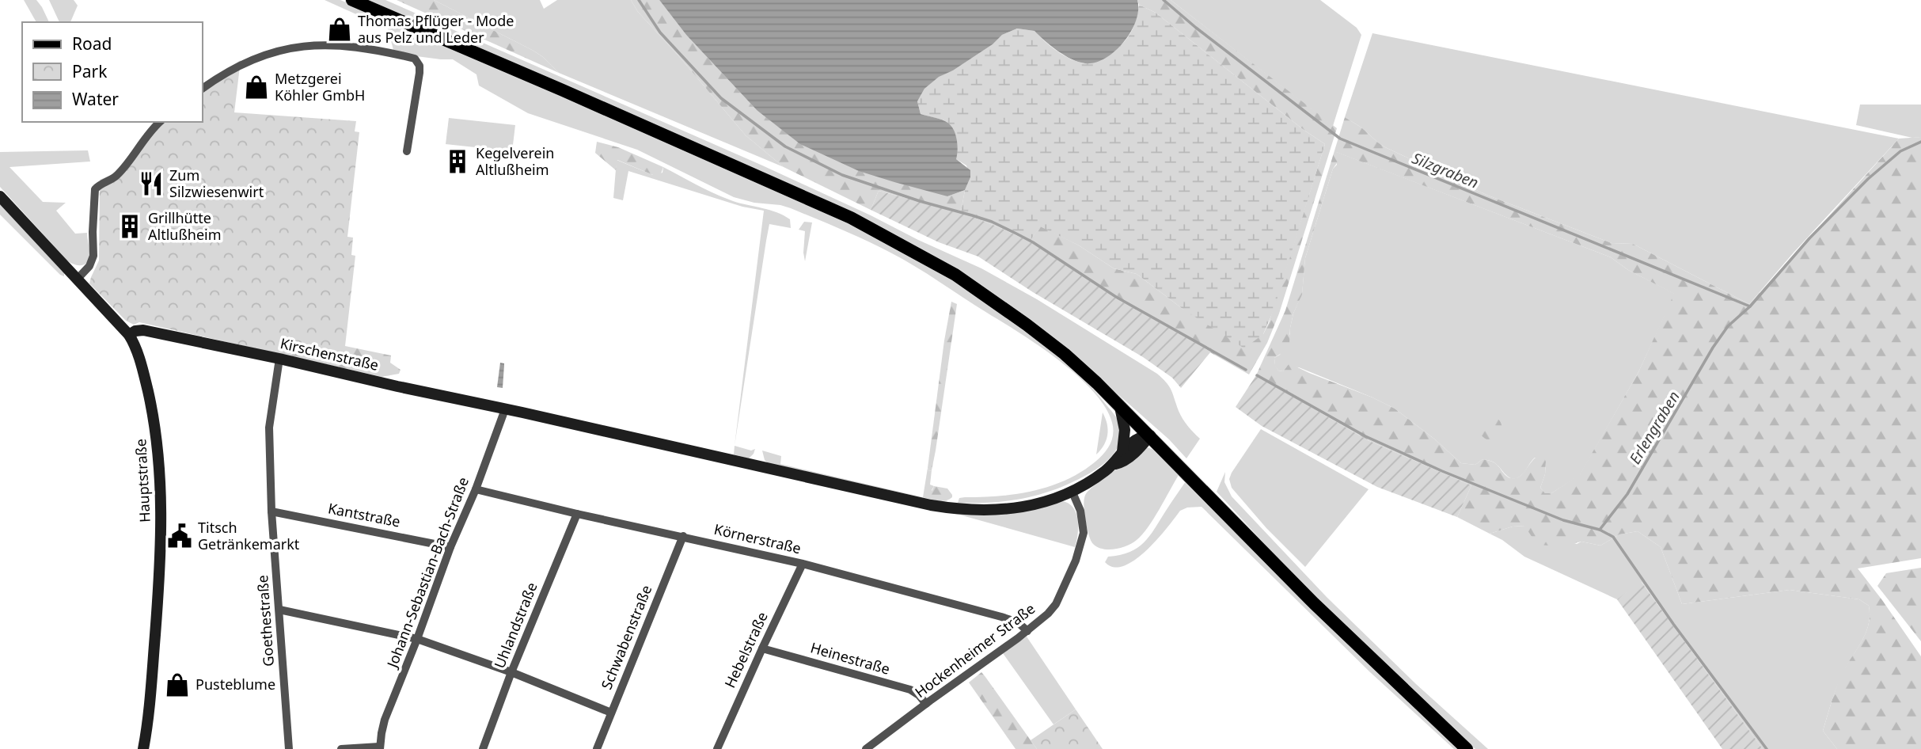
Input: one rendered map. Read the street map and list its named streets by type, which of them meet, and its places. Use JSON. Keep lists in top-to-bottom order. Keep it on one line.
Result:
{"streets":{"street":["Kirschenstraße","Hauptstraße","Kantstraße","Körnerstraße","Johann-Sebastian-Bach-Straße","Goethestraße","Uhlandstraße","Schwabenstraße","Hebelstraße","Hockenheimer Straße","Heinestraße"]},"crossings":[["Kirschenstraße","Hauptstraße"],["Kirschenstraße","Johann-Sebastian-Bach-Straße"],["Kirschenstraße","Goethestraße"],["Kirschenstraße","Hockenheimer Straße"],["Kantstraße","Johann-Sebastian-Bach-Straße"],["Kantstraße","Goethestraße"],["Körnerstraße","Johann-Sebastian-Bach-Straße"],["Körnerstraße","Uhlandstraße"],["Körnerstraße","Schwabenstraße"],["Körnerstraße","Hebelstraße"],["Körnerstraße","Hockenheimer Straße"],["Hebelstraße","Heinestraße"],["Hockenheimer Straße","Heinestraße"]],"water":["Silzgraben","Erlengraben"],"places":{"shop":["Thomas Pflüger - Mode aus Pelz und Leder","Metzgerei Köhler GmbH","Pusteblume"],"building":["Kegelverein Altlußheim","Grillhütte Altlußheim"],"restaurant":["Zum Silzwiesenwirt"],"public building":["Titsch Getränkemarkt"]},"legend":["Road","Park","Water"]}
